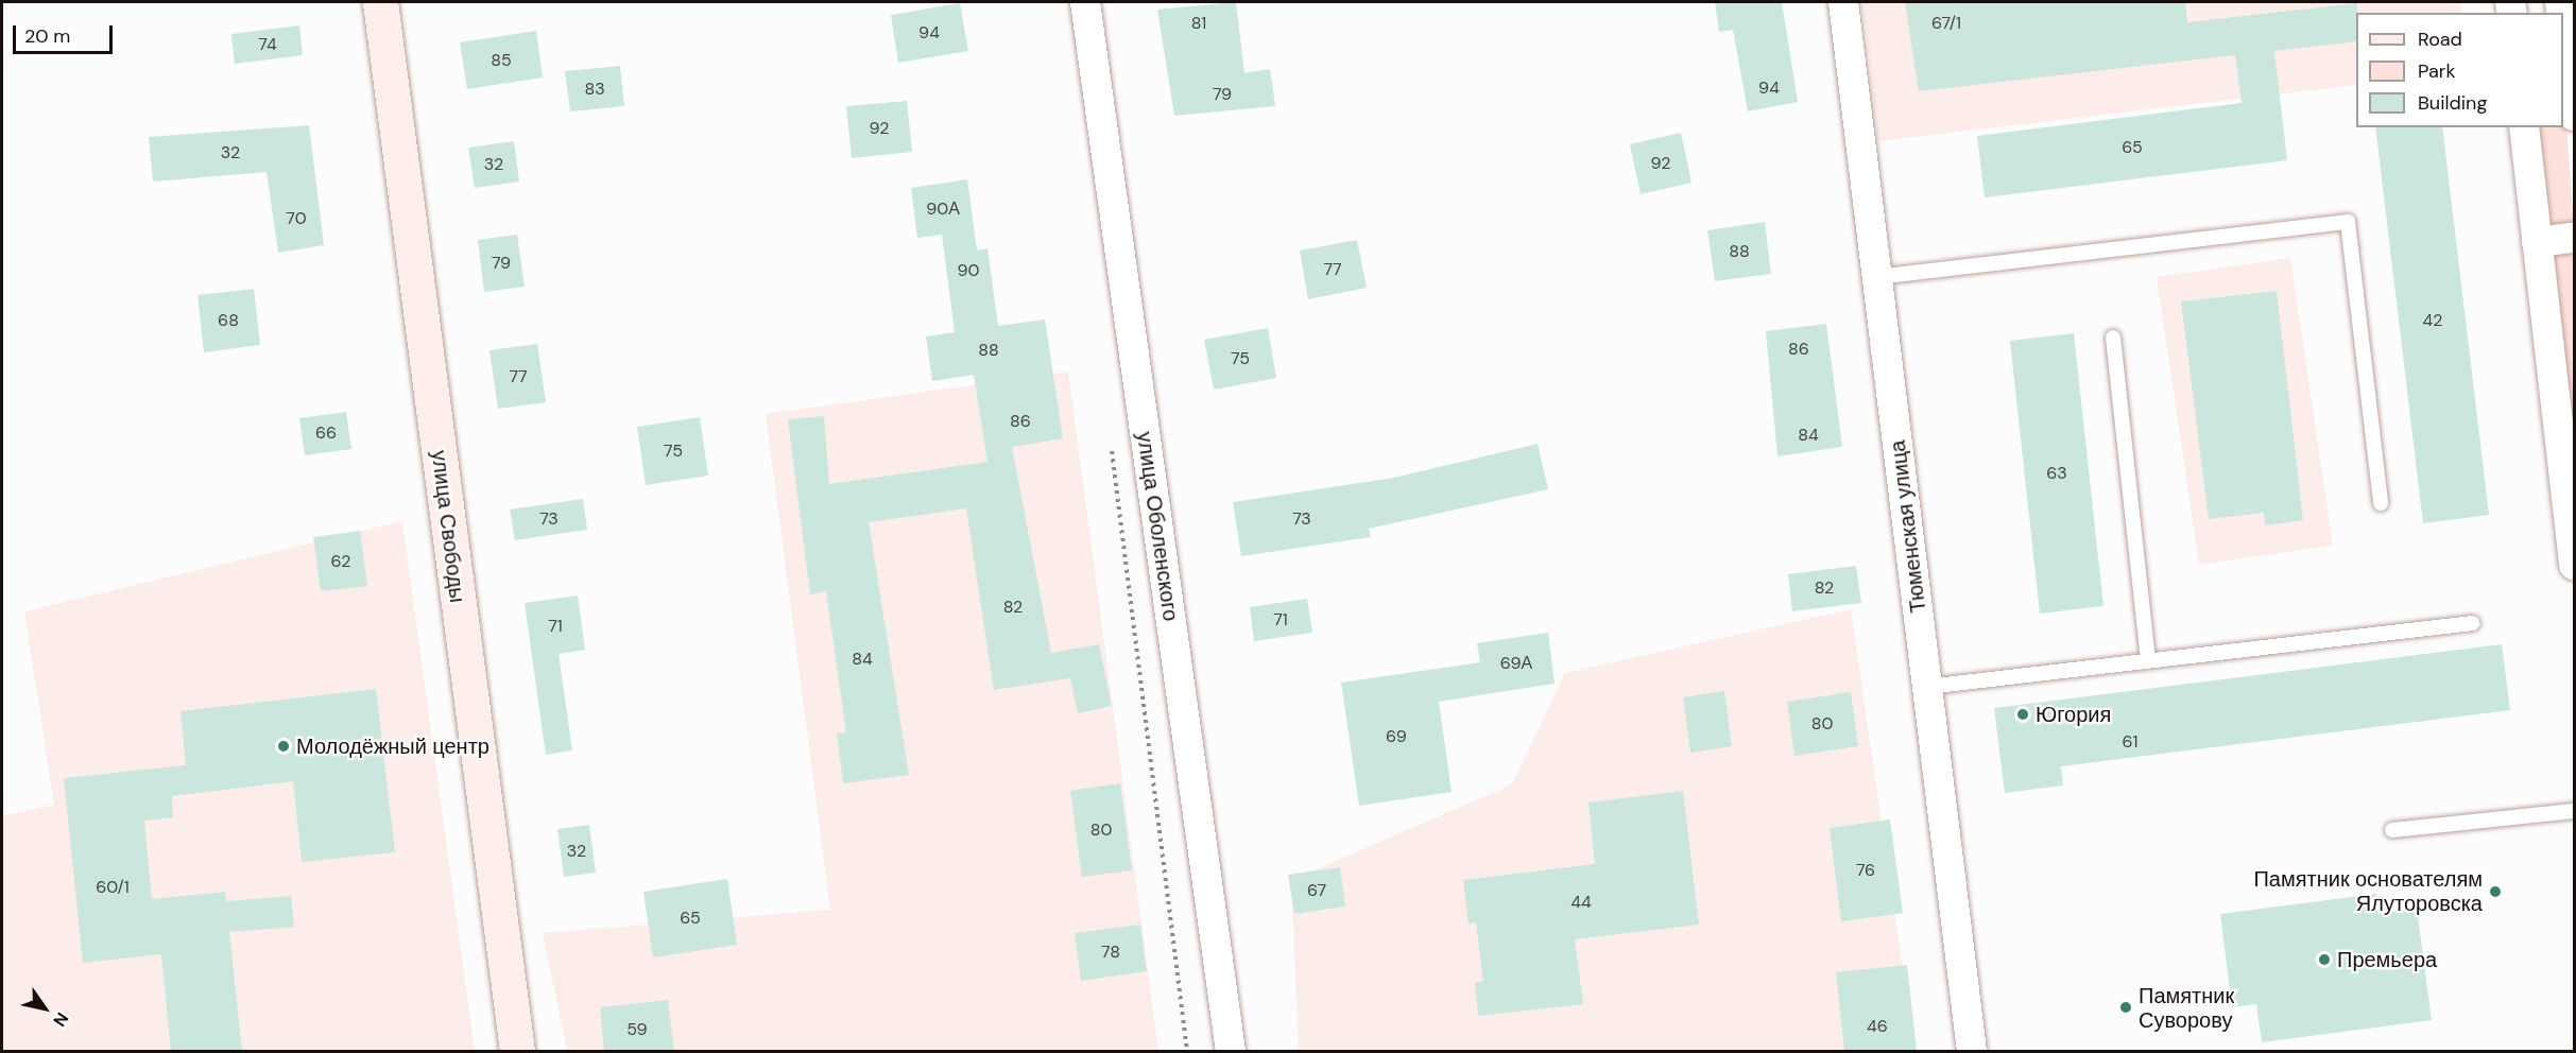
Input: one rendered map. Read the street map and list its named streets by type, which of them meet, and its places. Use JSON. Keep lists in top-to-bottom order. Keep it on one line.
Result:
{"streets":{"street":["улица Свободы","улица Оболенского","Тюменская улица"]},"places":["Югория","Молодёжный центр","Памятник основателям Ялуторовска","Премьера","Памятник Суворову"],"house_numbers":["81","67/1","94","74","85","94","83","79","92","65","32","92","32","90А","70","88","79","77","90","68","42","86","88","75","77","86","66","84","75","63","73","73","62","82","82","71","71","84","69А","80","69","61","80","32","76","60/1","67","44","65","78","46","59"],"legend":["Road","Park","Building"],"scale_bar":"20 m","north":"bottom right"}
